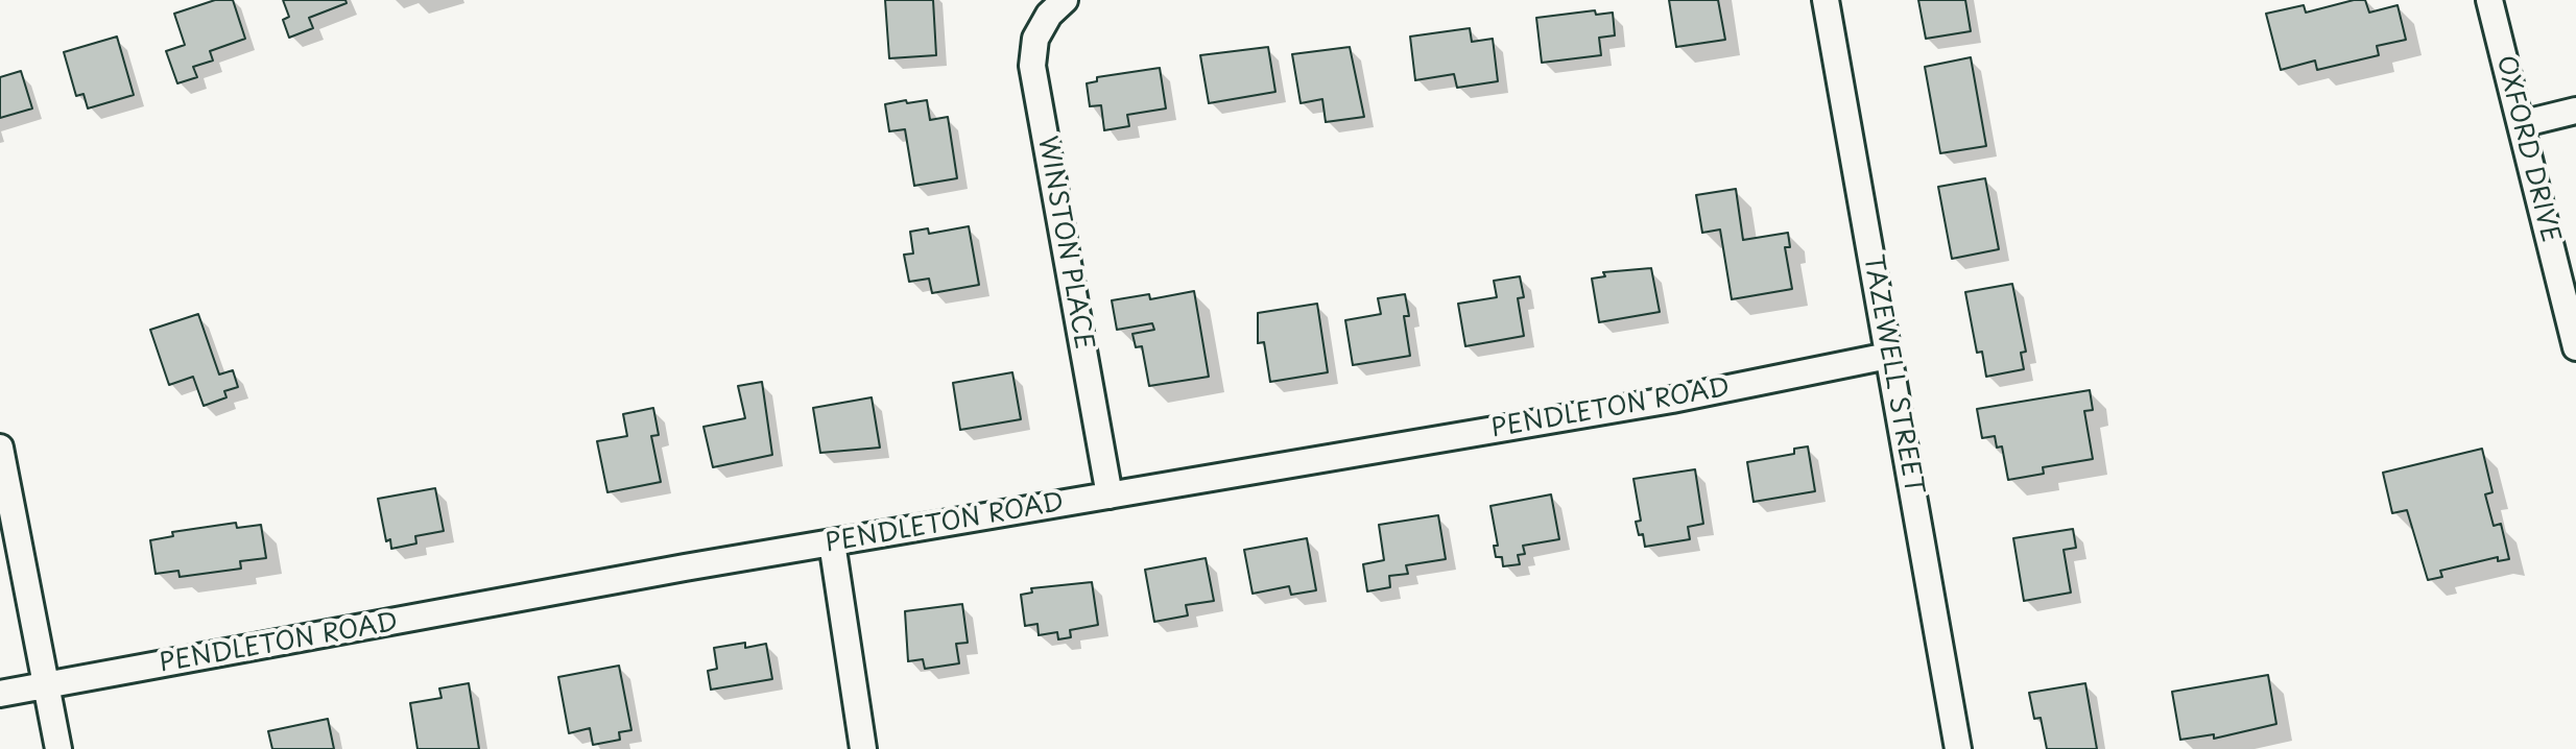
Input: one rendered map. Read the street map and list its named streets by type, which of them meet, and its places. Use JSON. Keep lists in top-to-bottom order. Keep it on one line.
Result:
{"streets":{"street":["OXFORD DRIVE","WINSTON PLACE","TAZEWELL STREET","PENDLETON ROAD"]},"crossings":[["WINSTON PLACE","PENDLETON ROAD"],["TAZEWELL STREET","PENDLETON ROAD"]]}
